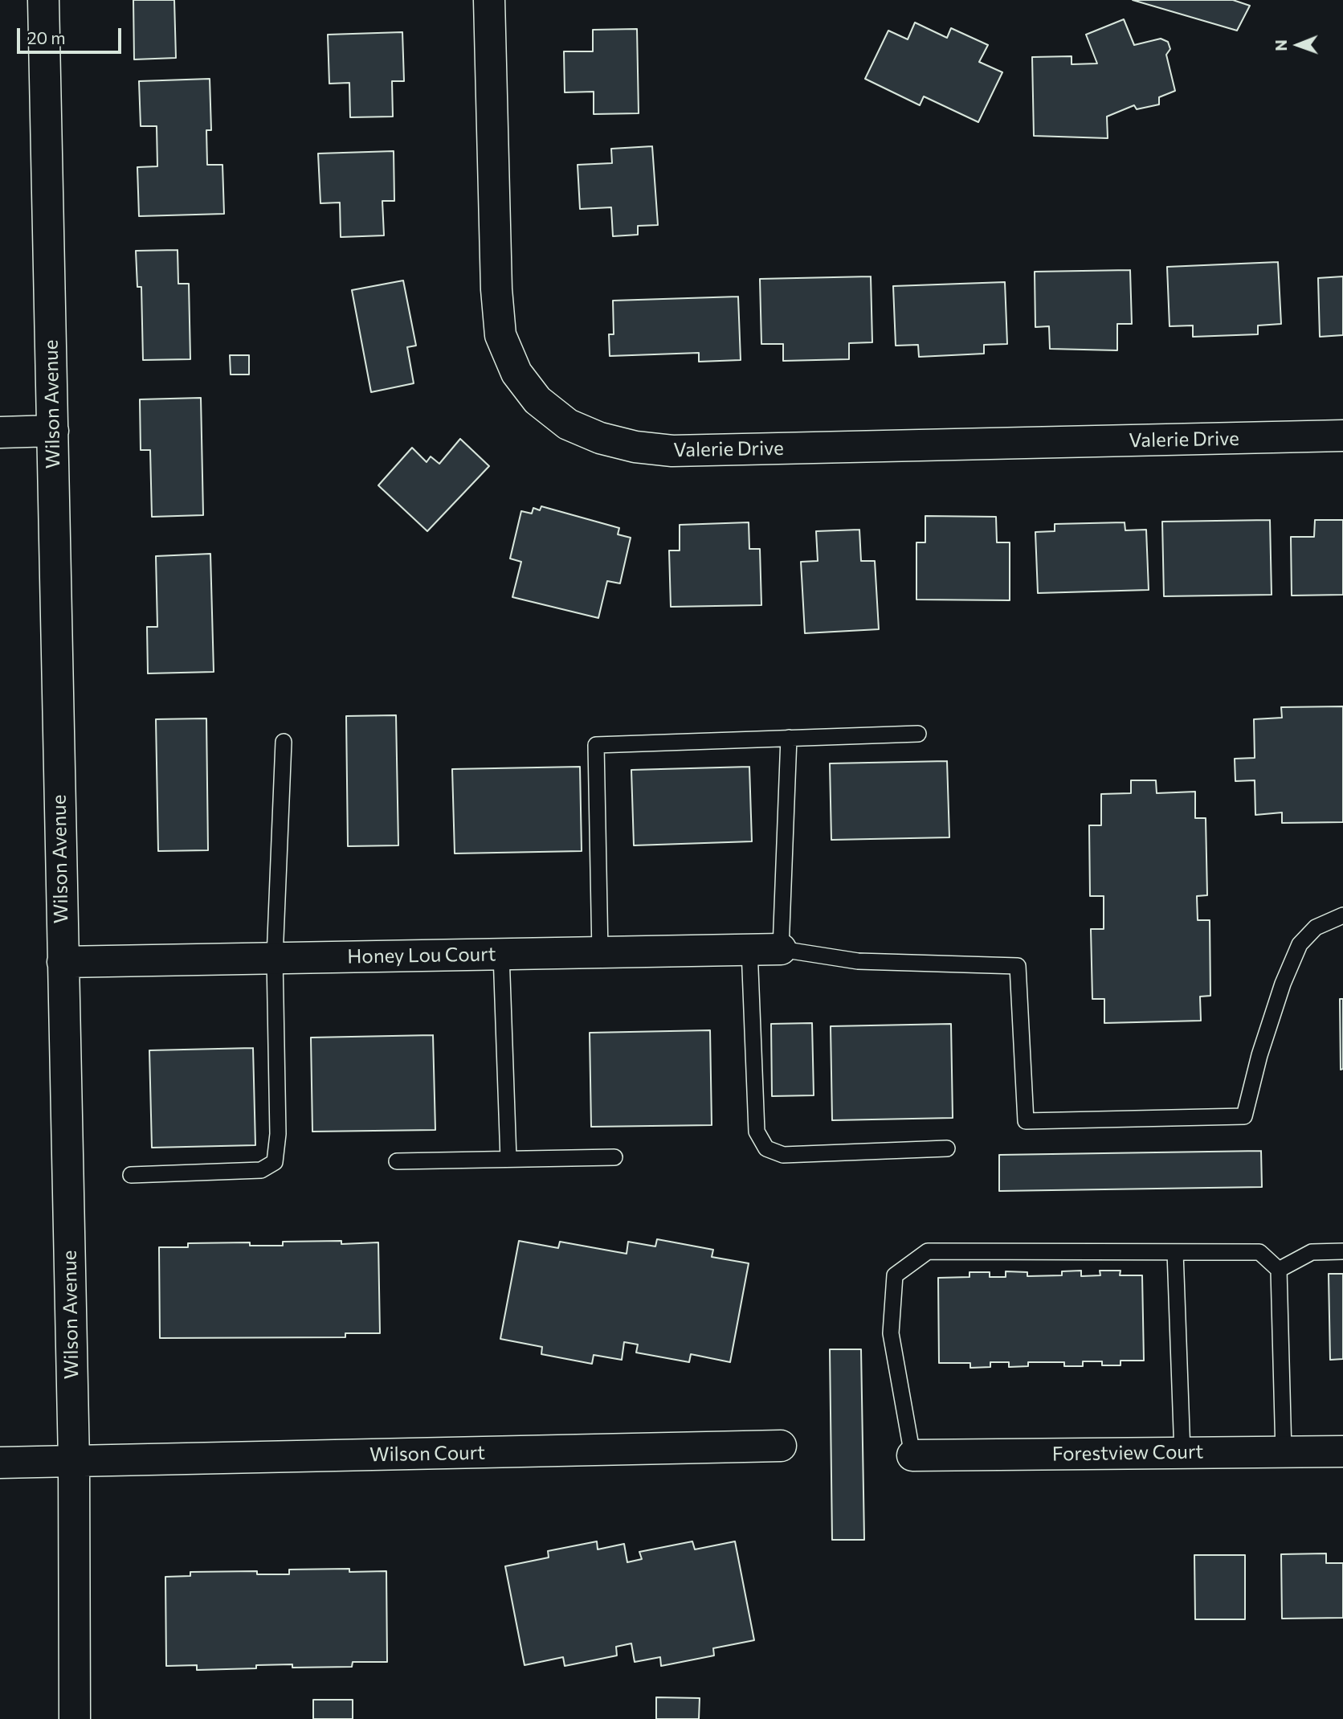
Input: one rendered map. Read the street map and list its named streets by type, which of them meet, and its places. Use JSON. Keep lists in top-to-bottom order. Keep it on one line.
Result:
{"streets":{"street":["Wilson Avenue","Valerie Drive","Honey Lou Court","Forestview Court","Wilson Court"]},"crossings":[["Wilson Avenue","Honey Lou Court"],["Wilson Avenue","Wilson Court"]],"scale_bar":"20 m","north":"left"}
